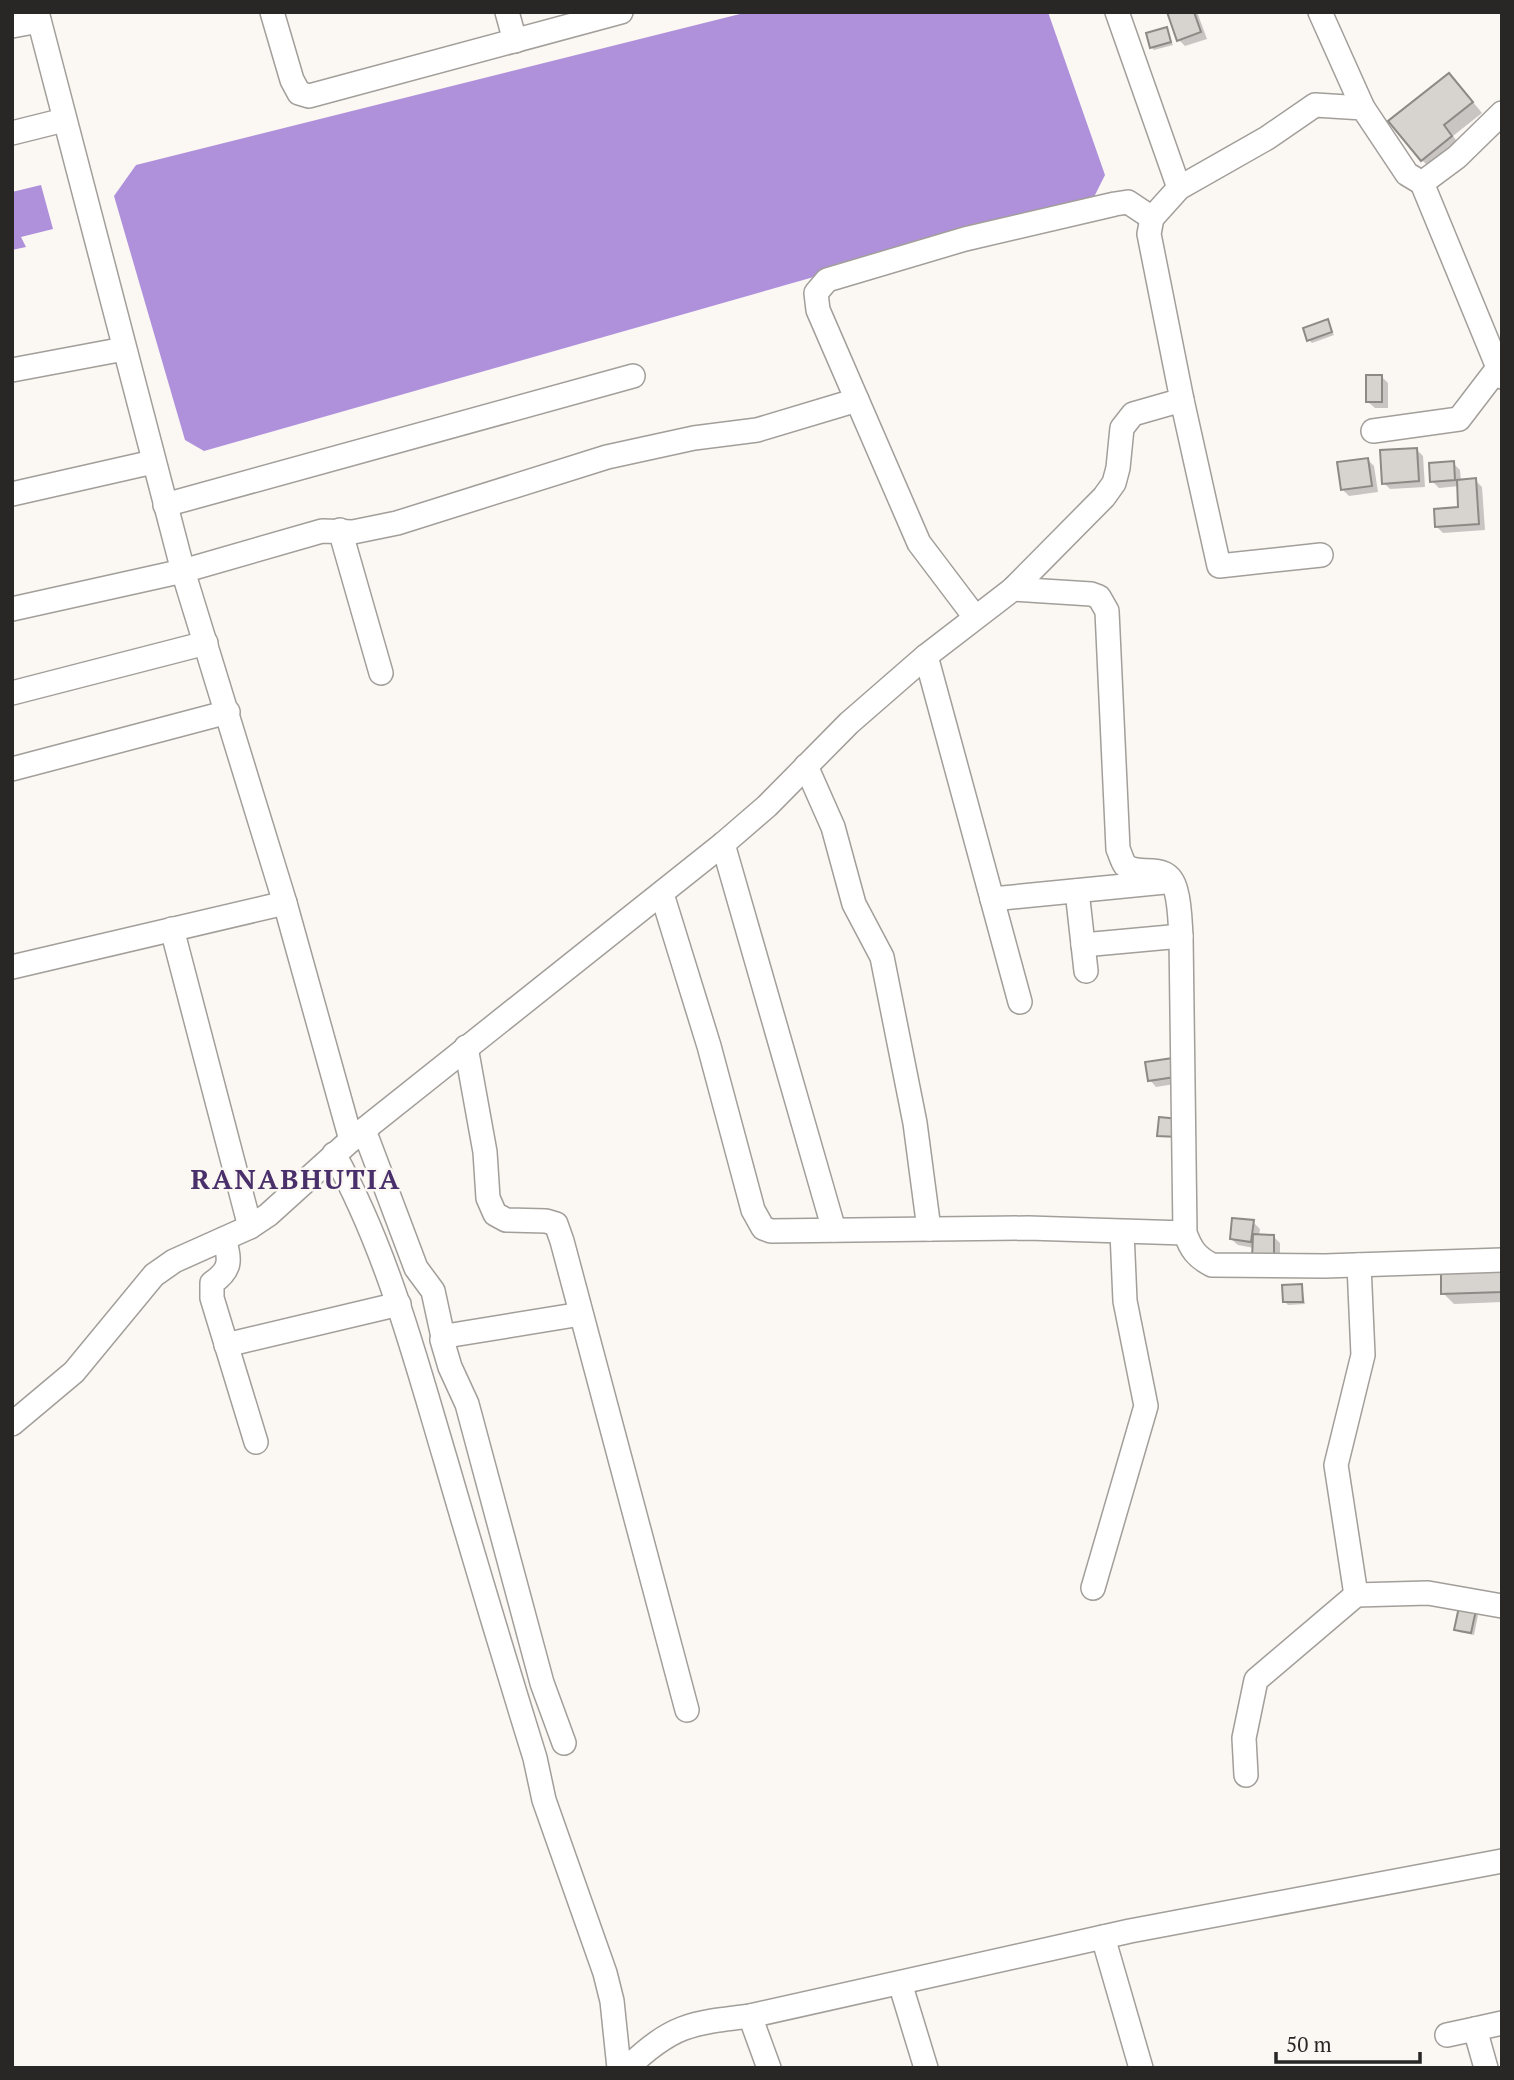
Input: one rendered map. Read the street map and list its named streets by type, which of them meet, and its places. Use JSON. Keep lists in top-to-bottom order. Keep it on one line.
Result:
{"districts":["RANABHUTIA"],"scale_bar":"50 m"}
